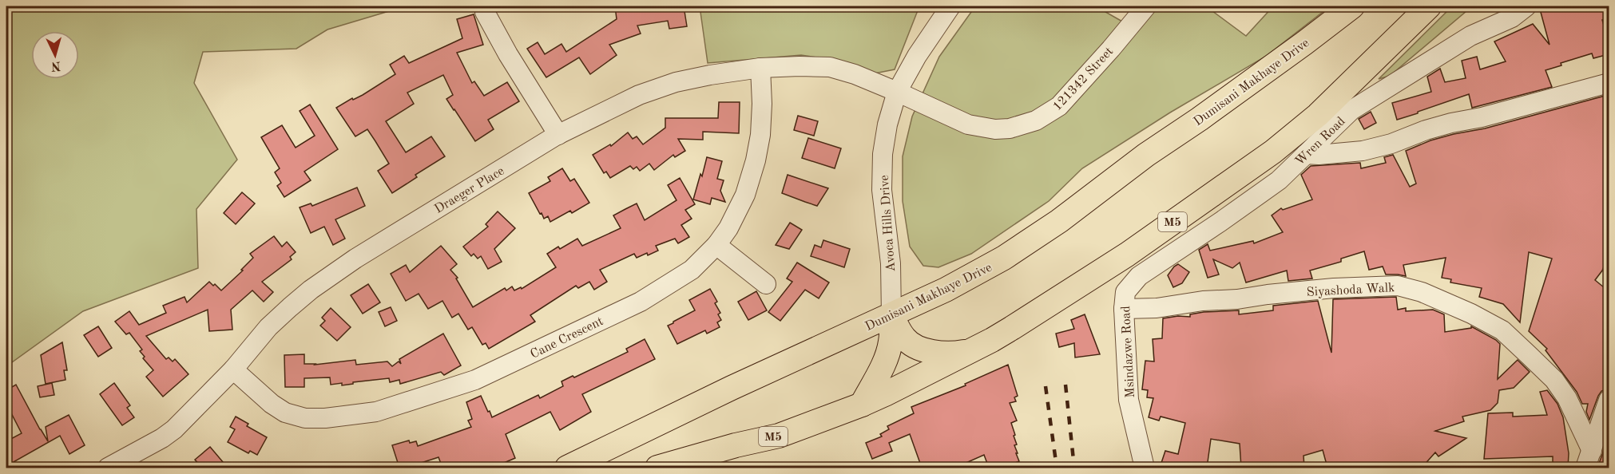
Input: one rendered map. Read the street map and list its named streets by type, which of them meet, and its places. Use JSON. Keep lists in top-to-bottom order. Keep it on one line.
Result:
{"streets":{"main road":["Dumisani Makhaye Drive","M5"],"street":["121342 Street","Wren Road","Draeger Place","Avoca Hills Drive","Siyashoda Walk","Cane Crescent","Msindazwe Road"]},"crossings":[["121342 Street","Draeger Place"],["121342 Street","Avoca Hills Drive"],["Dumisani Makhaye Drive","Avoca Hills Drive"],["Wren Road","Siyashoda Walk"],["Wren Road","Msindazwe Road"],["Draeger Place","Avoca Hills Drive"],["Draeger Place","Cane Crescent"],["Siyashoda Walk","Msindazwe Road"]],"north":"bottom"}
